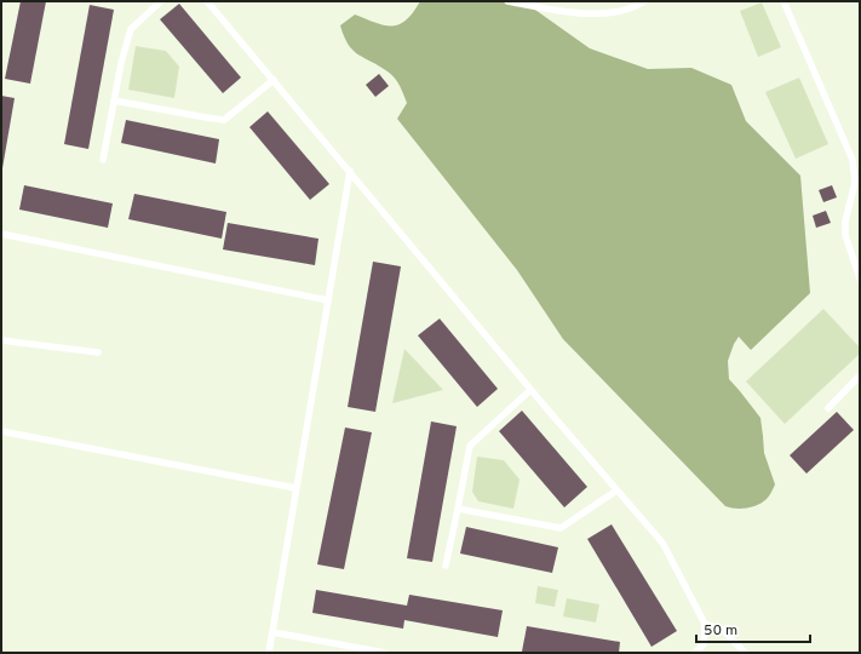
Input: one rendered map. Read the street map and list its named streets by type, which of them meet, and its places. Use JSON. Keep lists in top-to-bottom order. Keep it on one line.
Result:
{"scale_bar":"50 m"}
